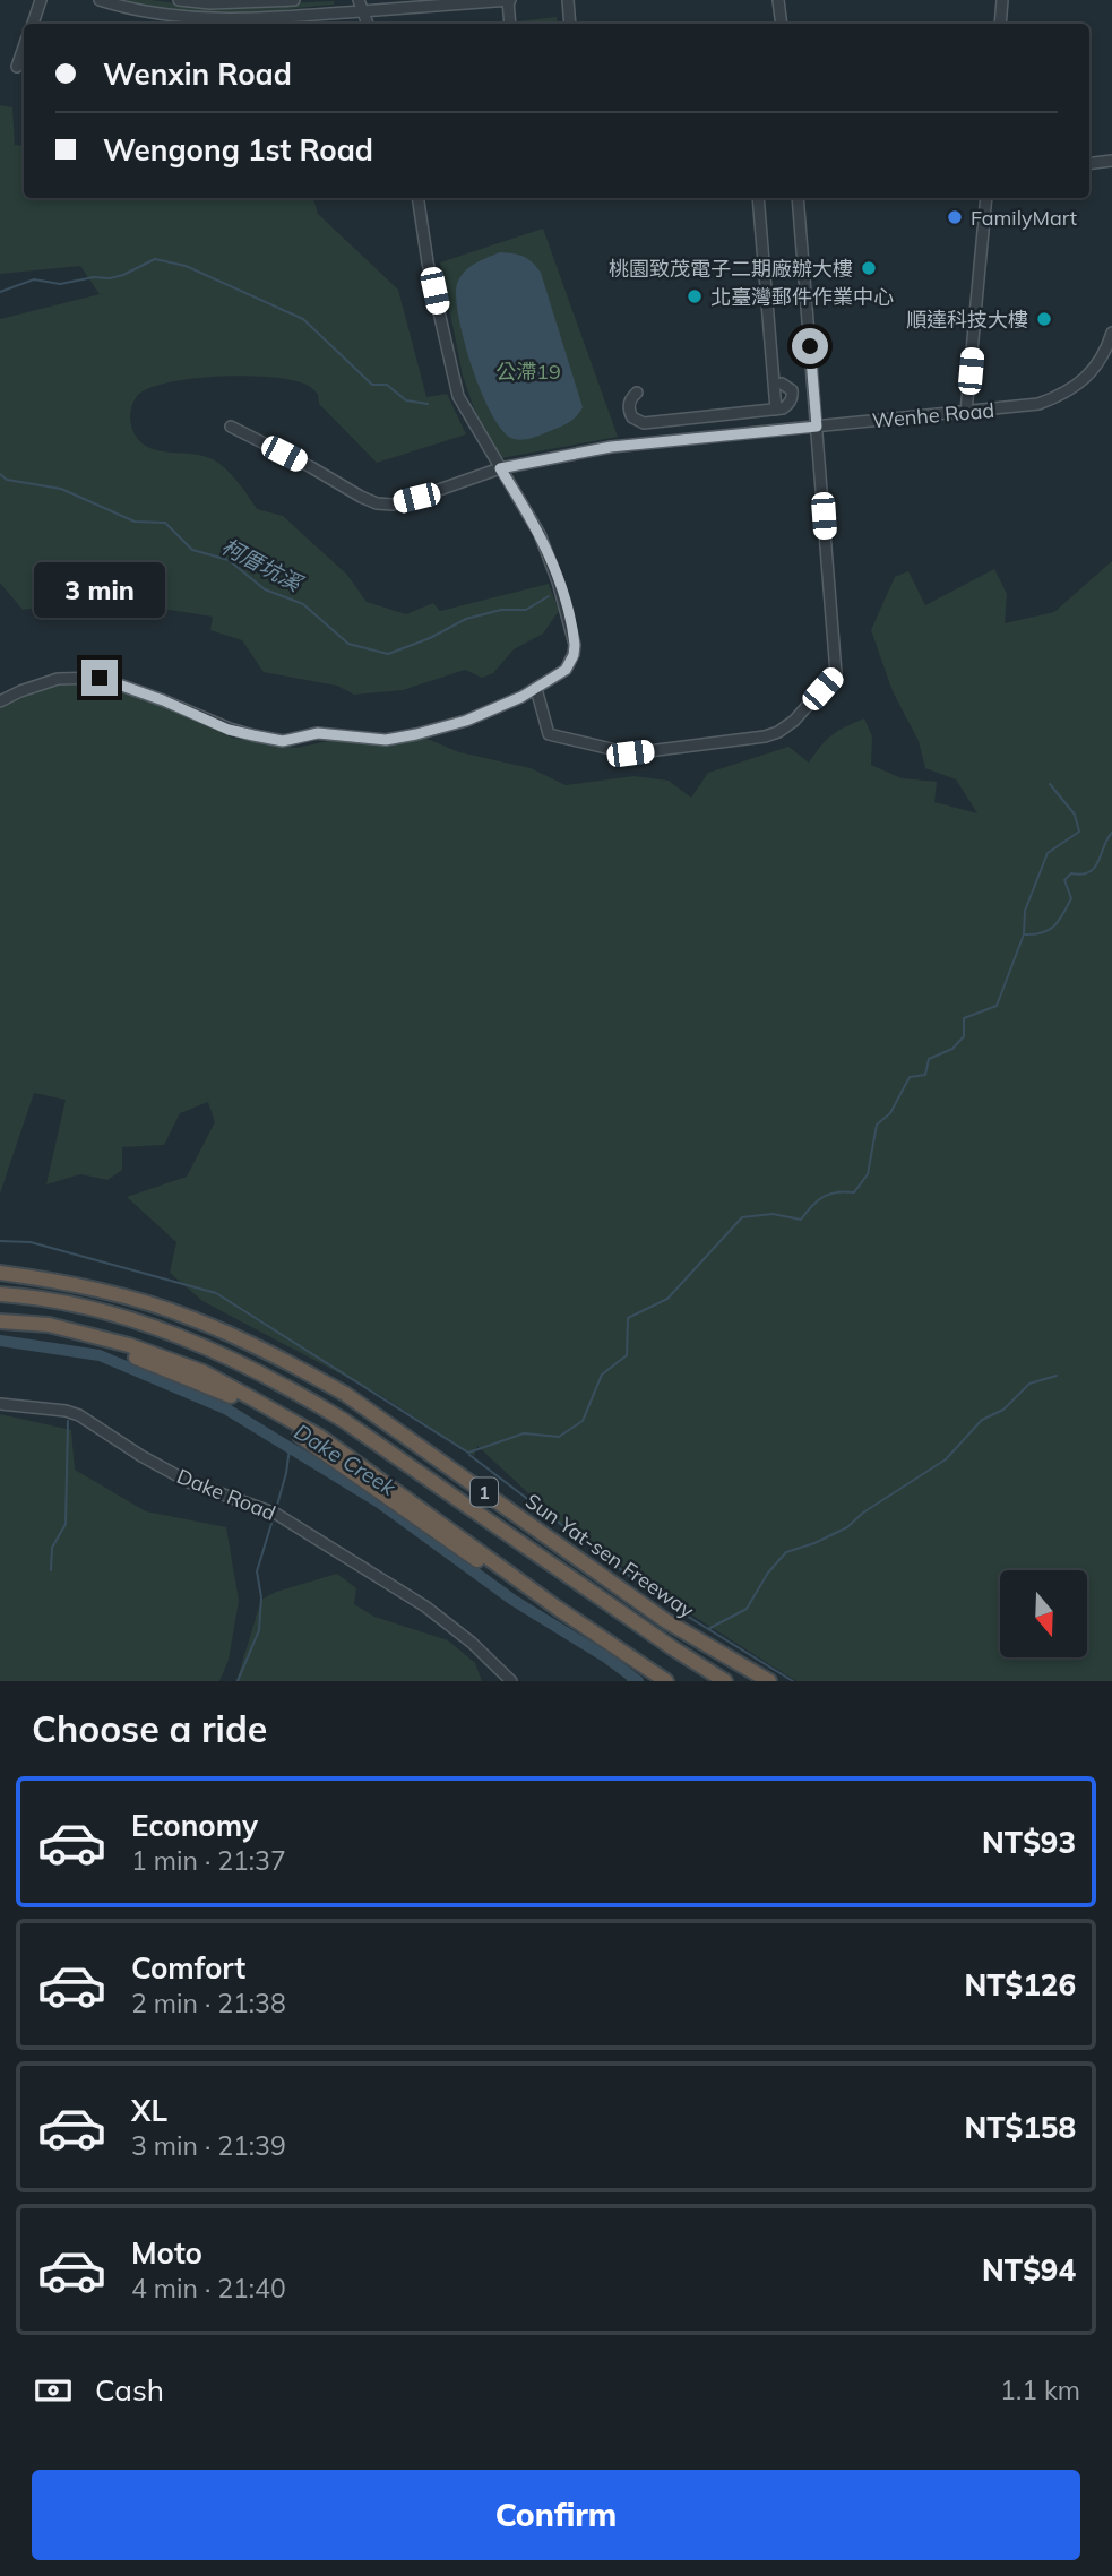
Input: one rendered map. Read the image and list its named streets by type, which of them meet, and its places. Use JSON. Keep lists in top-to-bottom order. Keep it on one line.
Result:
{"streets":{"highway":["1","Sun Yat-sen Freeway"],"street":["Wenhe Road","Dake Road"]},"water":["柯厝坑溪","Dake Creek"],"parks":["公滯19"],"places":["FamilyMart","桃園致茂電子二期廠辦大樓","北臺灣郵件作業中心","順達科技大樓"],"north":"bottom","page":{"banner":["Wenxin Road","Wengong 1st Road"],"bubble":"3 min","heading":"Choose a ride","list":[{"name":"Economy","note":"1 min · 21:37","value":"NT$93"},{"name":"Comfort","note":"2 min · 21:38","value":"NT$126"},{"name":"XL","note":"3 min · 21:39","value":"NT$158"},{"name":"Moto","note":"4 min · 21:40","value":"NT$94"}],"pay":["Cash","1.1 km"],"buttons":"Confirm"}}
